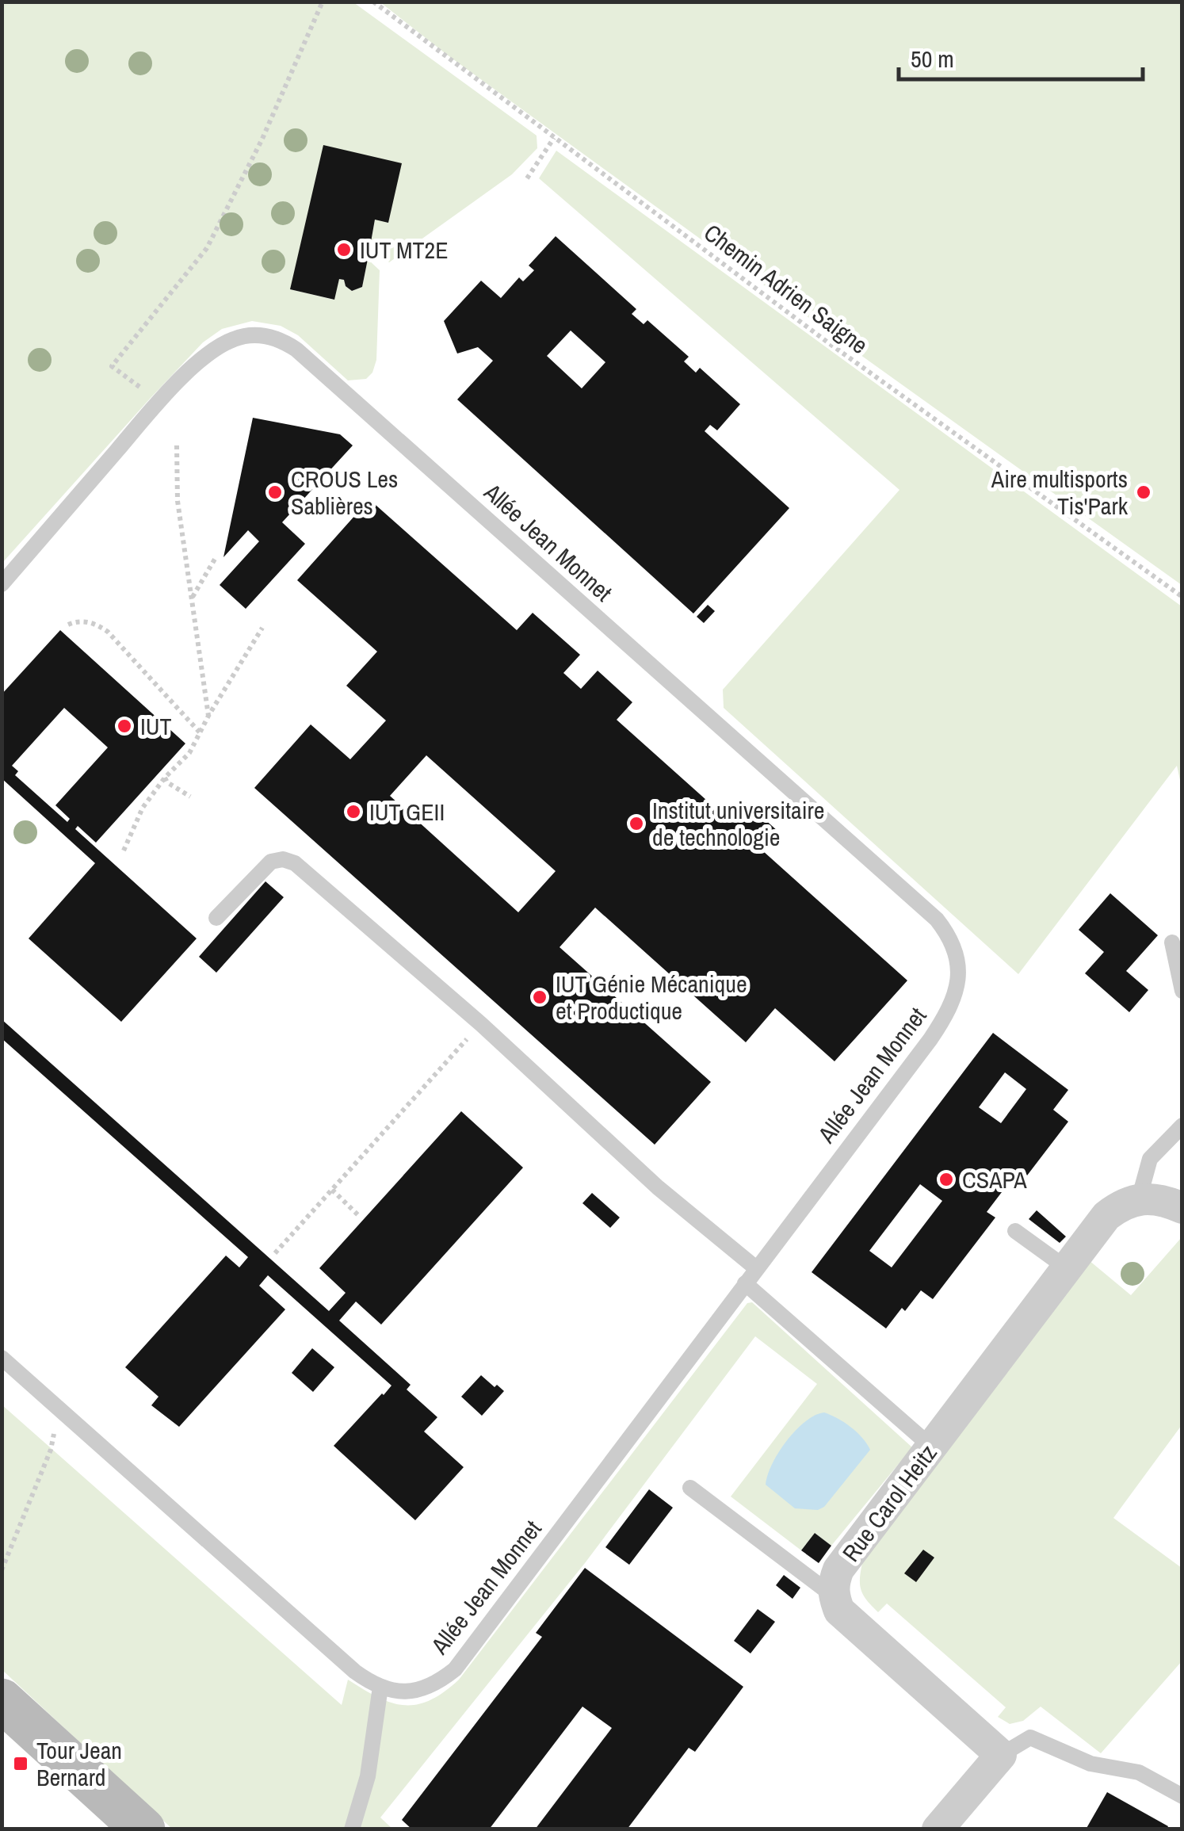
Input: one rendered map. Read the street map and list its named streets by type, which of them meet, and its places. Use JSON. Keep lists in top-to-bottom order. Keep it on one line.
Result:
{"streets":{"street":["Rue Carol Heitz"],"lane":["Allée Jean Monnet"],"path":["Chemin Adrien Saigne"]},"places":{"other":["IUT MT2E","CROUS Les Sablières","Aire multisports Tis'Park","IUT","IUT GEII","Institut universitaire de technologie","IUT Génie Mécanique et Productique","CSAPA"],"transit":["Tour Jean Bernard"]},"scale_bar":"50 m"}
